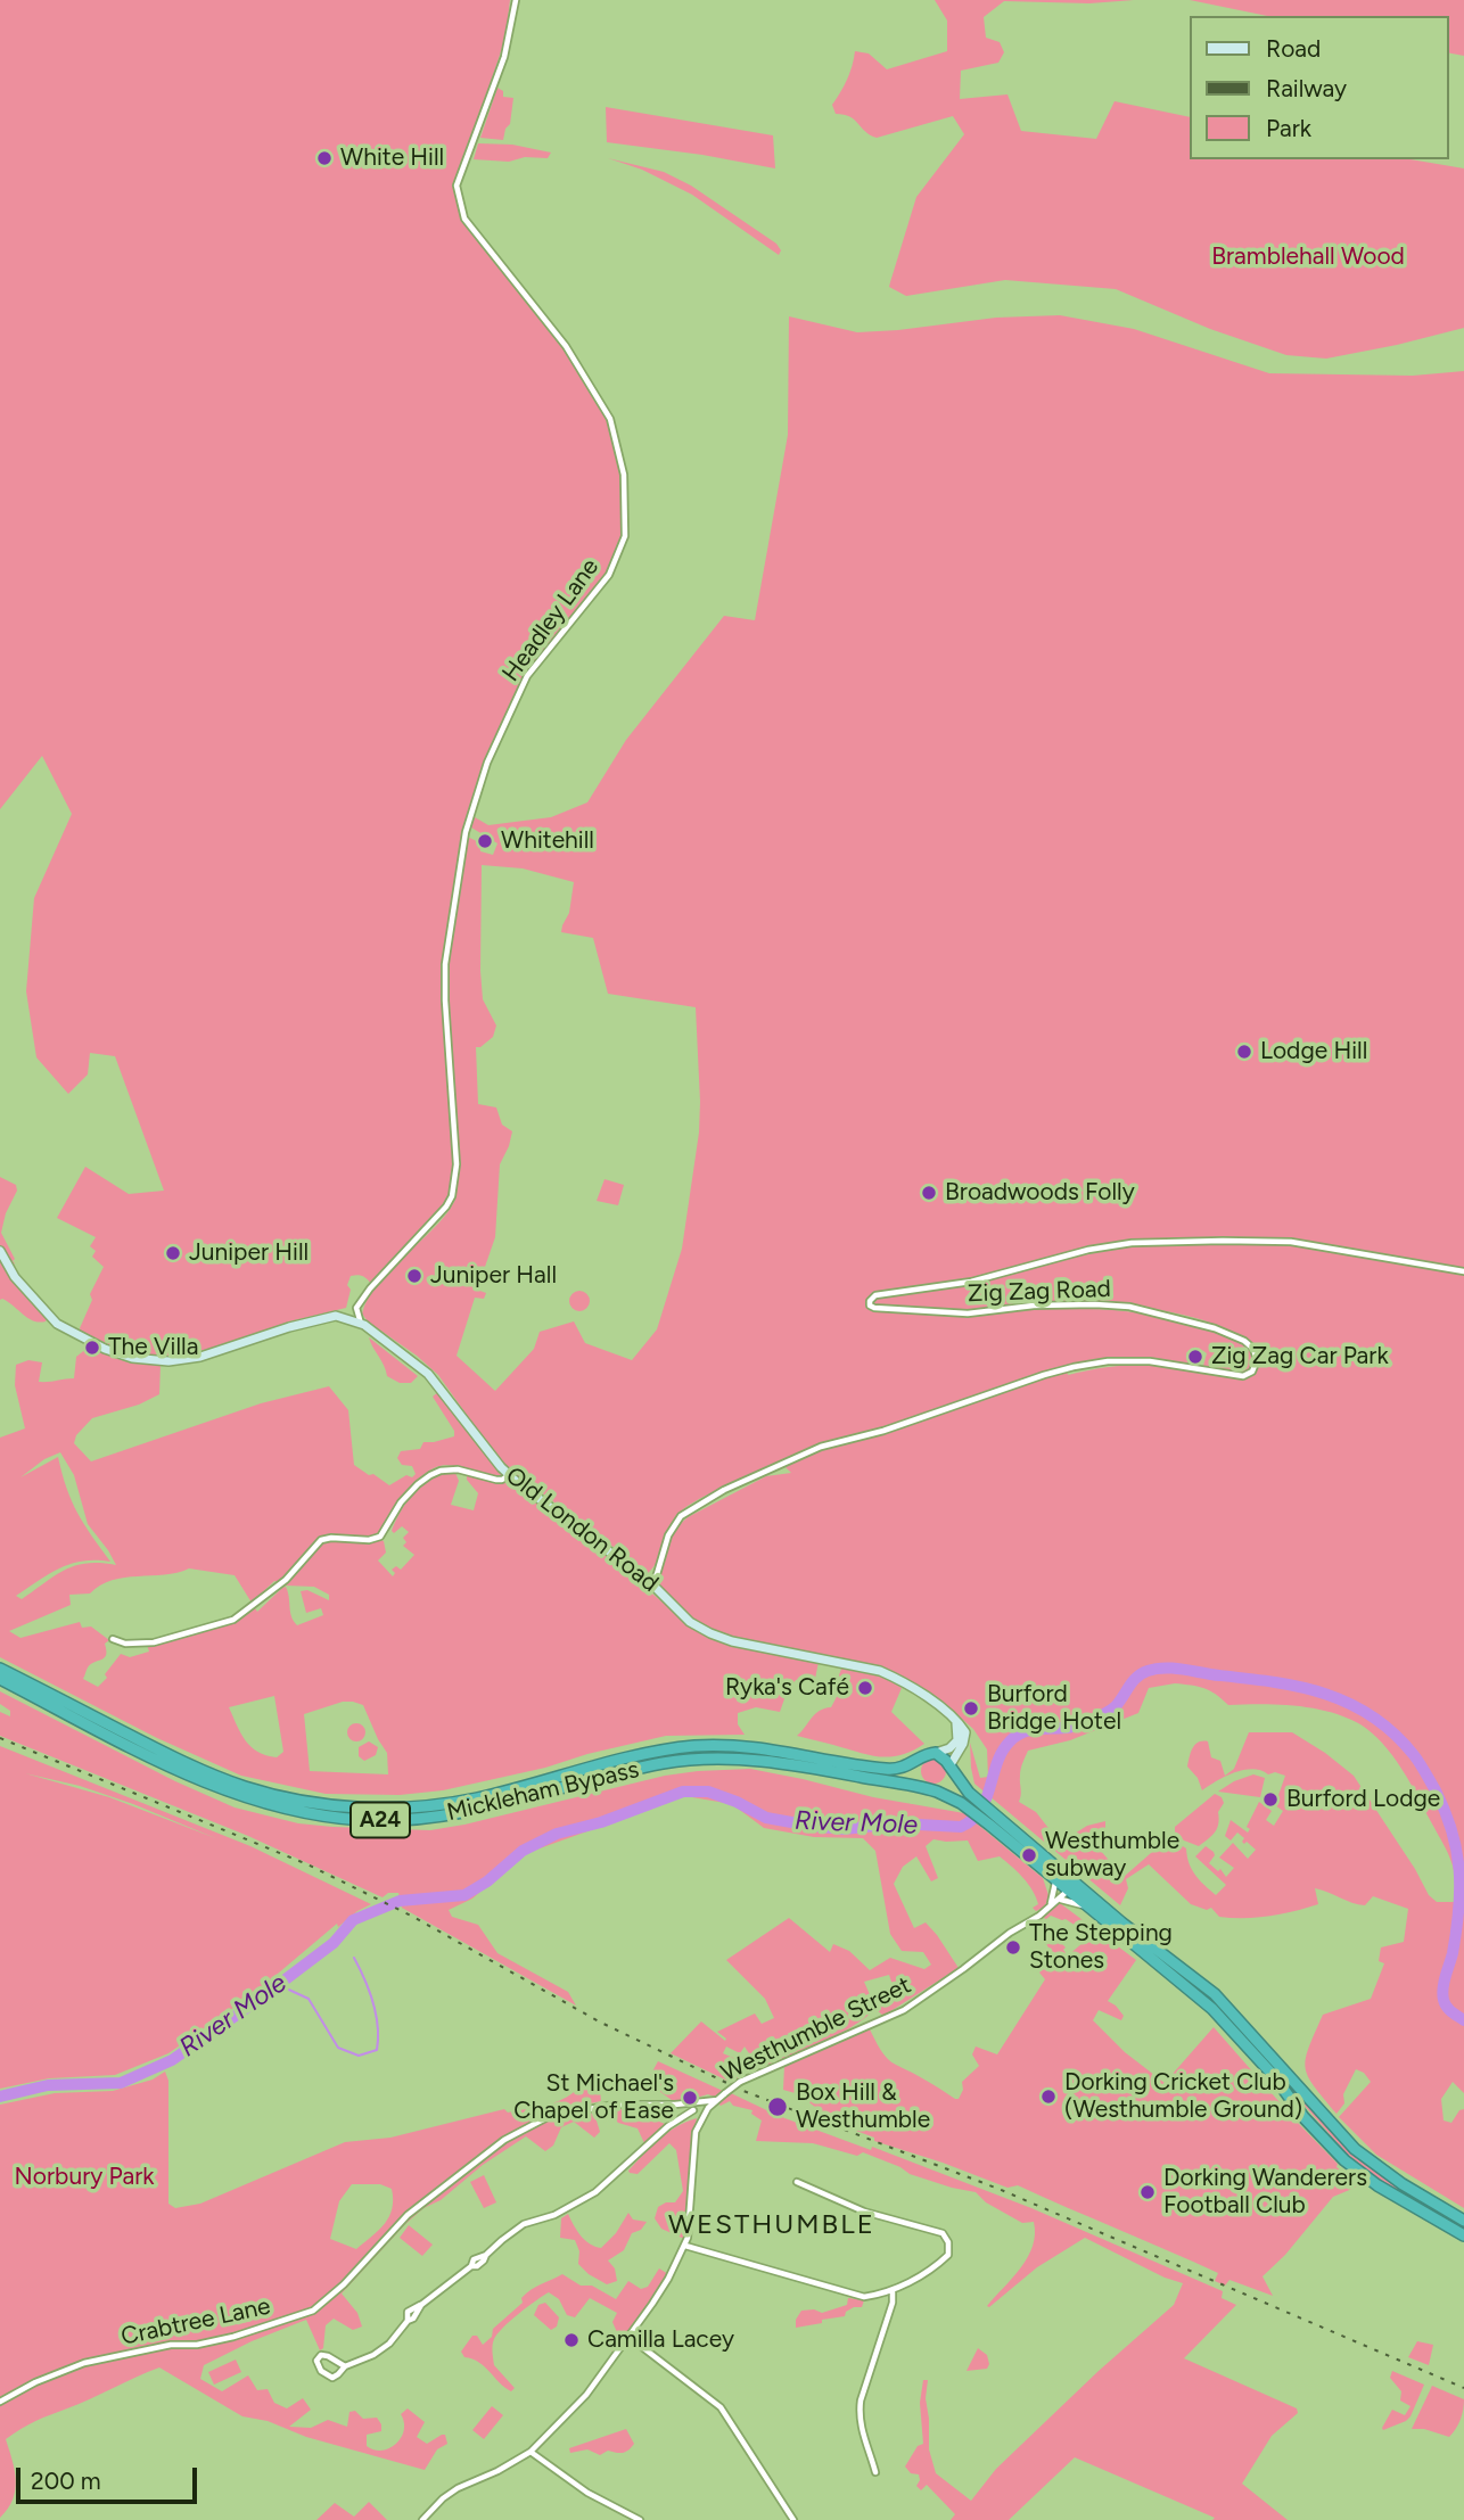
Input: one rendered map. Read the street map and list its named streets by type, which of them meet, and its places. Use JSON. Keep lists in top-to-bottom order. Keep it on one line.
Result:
{"streets":{"highway":["Mickleham Bypass","A24"],"main road":["Old London Road"],"street":["Headley Lane","Zig Zag Road","Westhumble Street","Crabtree Lane"]},"crossings":[["Headley Lane","Old London Road"],["Zig Zag Road","Old London Road"],["Westhumble Street","Crabtree Lane"]],"districts":["WESTHUMBLE"],"water":["River Mole"],"parks":["Bramblehall Wood","Norbury Park"],"places":["White Hill","Whitehill","Lodge Hill","Broadwoods Folly","Juniper Hill","Juniper Hall","The Villa","Zig Zag Car Park","Ryka's Café","Burford Bridge Hotel","Burford Lodge","Westhumble subway","The Stepping Stones","Dorking Cricket Club (Westhumble Ground)","St Michael's Chapel of Ease","Box Hill & Westhumble","Dorking Wanderers Football Club","Camilla Lacey"],"legend":["Road","Railway","Park"],"scale_bar":"200 m"}
